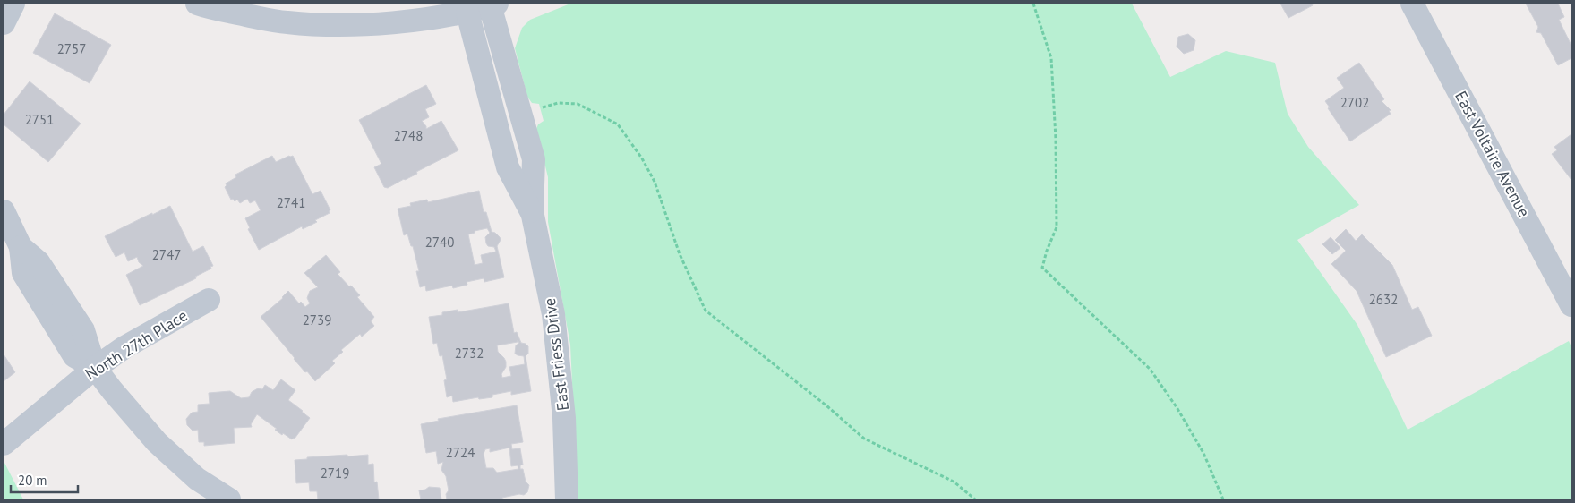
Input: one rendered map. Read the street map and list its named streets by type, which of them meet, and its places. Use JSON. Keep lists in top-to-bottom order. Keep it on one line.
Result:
{"streets":{"street":["East Voltaire Avenue","North 27th Place","East Friess Drive"]},"house_numbers":["2757","2702","2751","2748","2741","2740","2747","2632","2739","2732","2724","2719"],"scale_bar":"20 m"}
